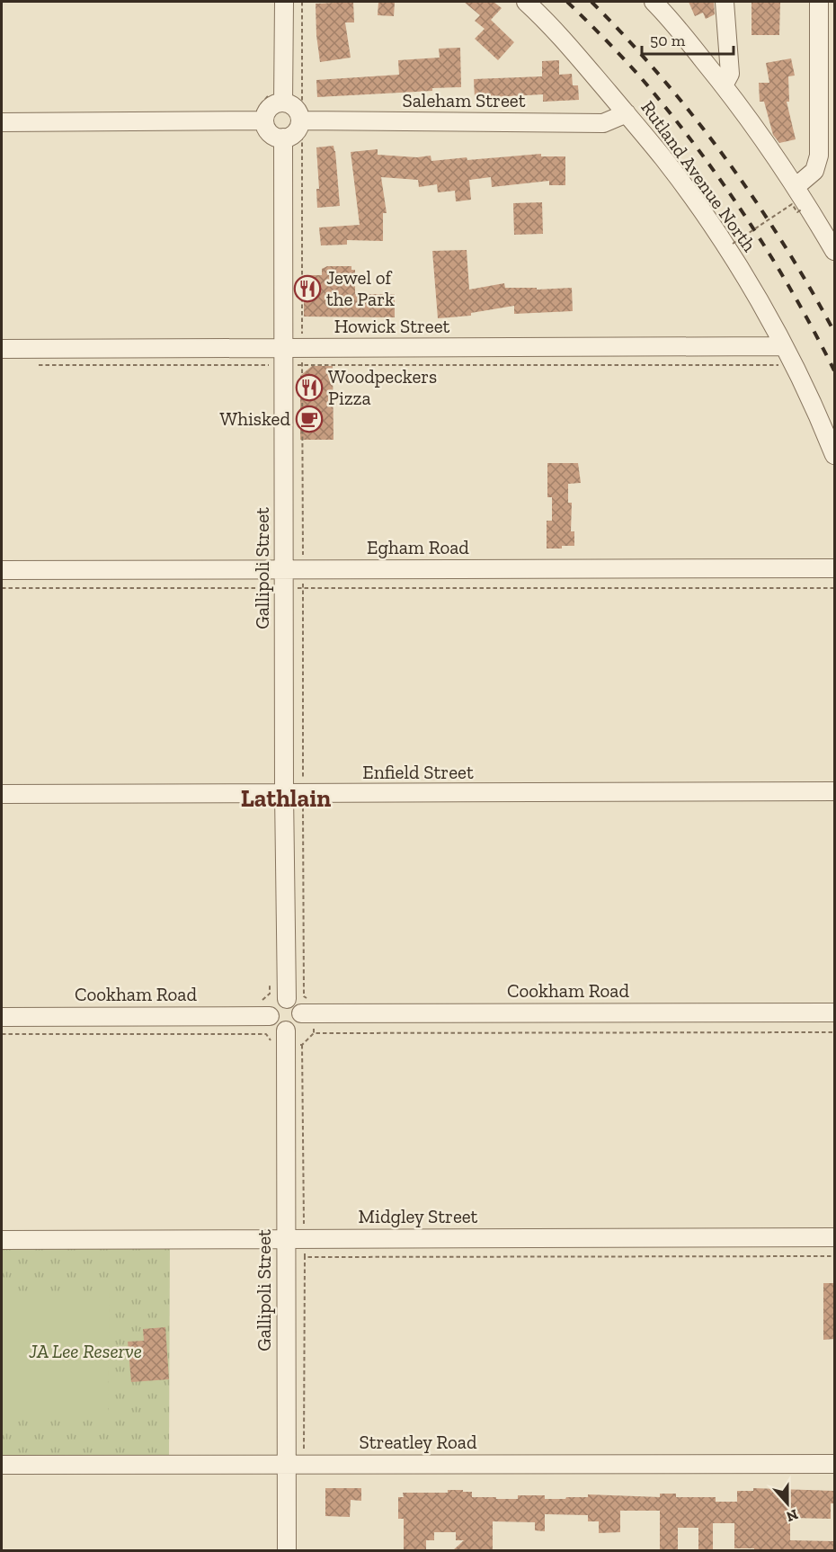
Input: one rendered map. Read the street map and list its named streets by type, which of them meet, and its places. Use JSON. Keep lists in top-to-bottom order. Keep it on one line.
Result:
{"streets":{"street":["Saleham Street","Rutland Avenue North","Howick Street","Egham Road","Gallipoli Street","Enfield Street","Cookham Road","Midgley Street","Streatley Road"]},"crossings":[["Saleham Street","Rutland Avenue North"],["Saleham Street","Gallipoli Street"],["Rutland Avenue North","Howick Street"],["Howick Street","Gallipoli Street"],["Egham Road","Gallipoli Street"],["Gallipoli Street","Enfield Street"],["Gallipoli Street","Midgley Street"],["Gallipoli Street","Streatley Road"]],"districts":["Lathlain"],"parks":["JA Lee Reserve"],"places":{"restaurant":["Jewel of the Park","Woodpeckers Pizza"],"cafe":["Whisked"]},"scale_bar":"50 m","north":"bottom"}
